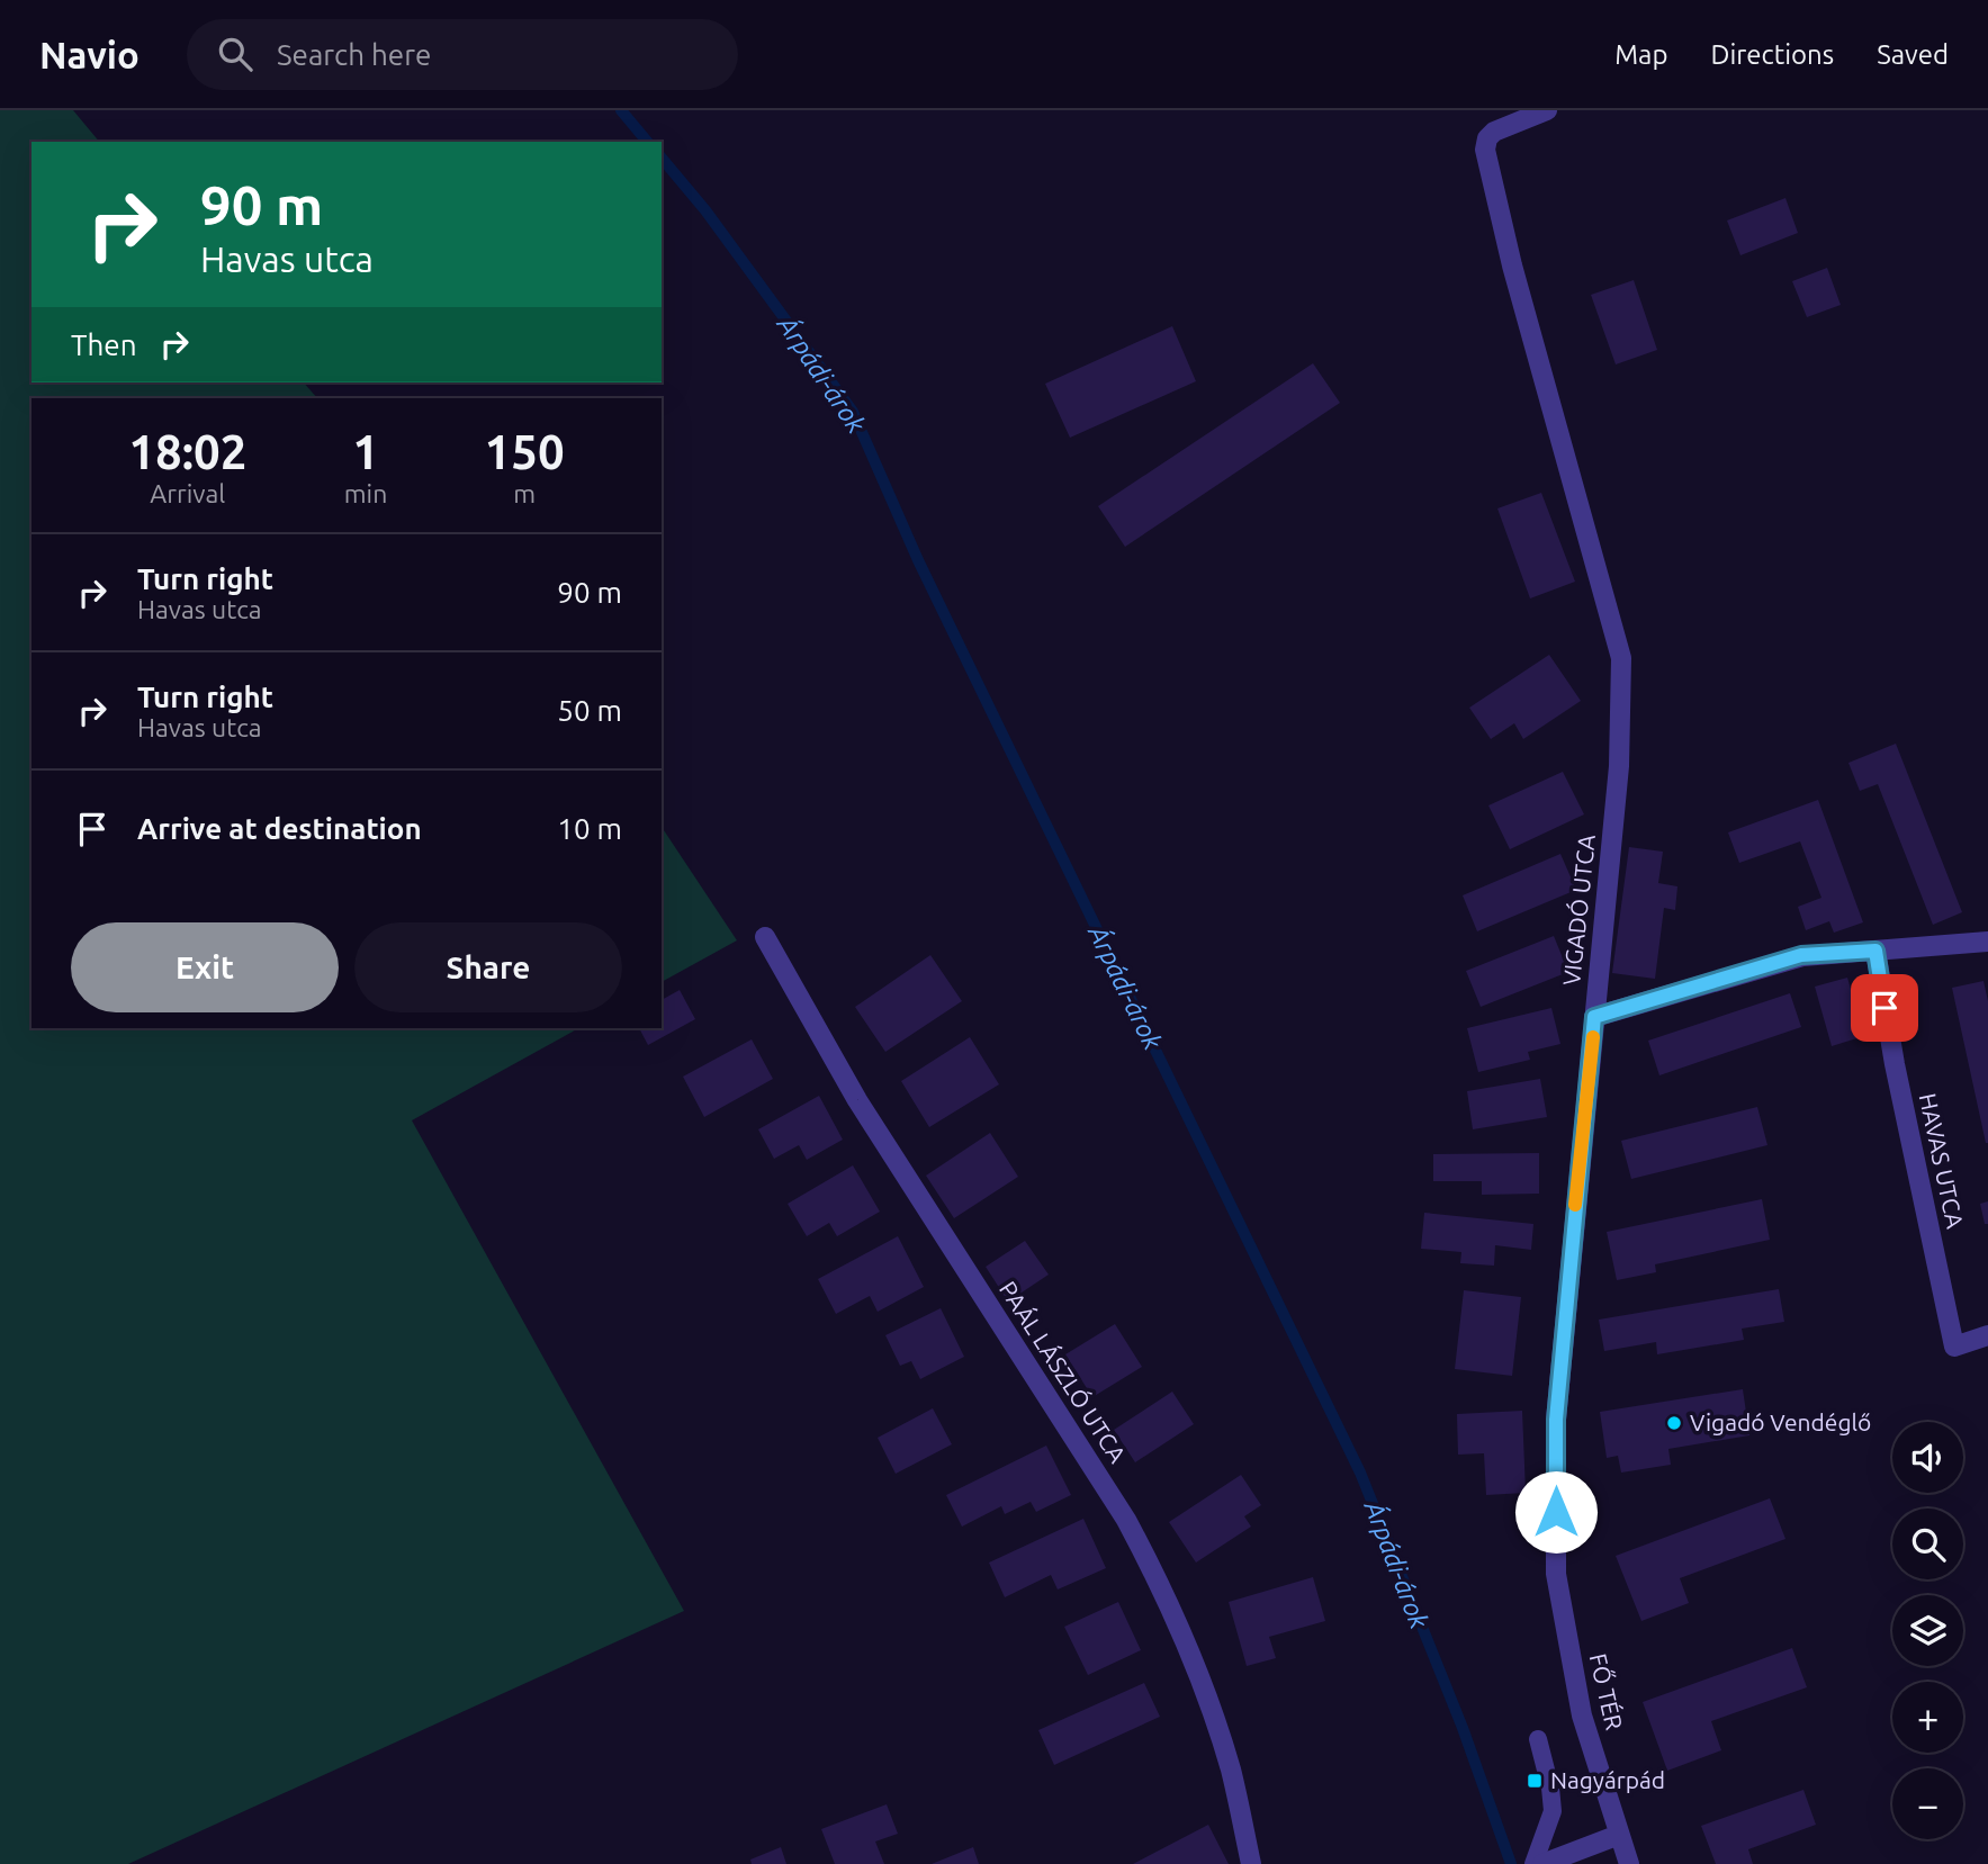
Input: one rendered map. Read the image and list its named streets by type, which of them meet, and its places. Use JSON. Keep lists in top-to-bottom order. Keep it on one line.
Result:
{"streets":{"street":["VIGADÓ UTCA","HAVAS UTCA","PAÁL LÁSZLÓ UTCA","FŐ TÉR"]},"crossings":[["VIGADÓ UTCA","FŐ TÉR"]],"water":["Árpádi-árok"],"places":{"other":["Vigadó Vendéglő"],"transit":["Nagyárpád"]},"page":{"header":"Navio","search":"Search here","nav":["Map","Directions","Saved"],"turn":["90 m","Havas utca"],"then":"Then","eta":["18:02","Arrival","1","min","150","m"],"list":[{"name":"Turn right","note":"Havas utca","value":"90 m"},{"name":"Turn right","note":"Havas utca","value":"50 m"},{"name":"Arrive at destination","value":"10 m"}],"buttons":["Exit","Share"],"map_buttons":["+","−"]}}
